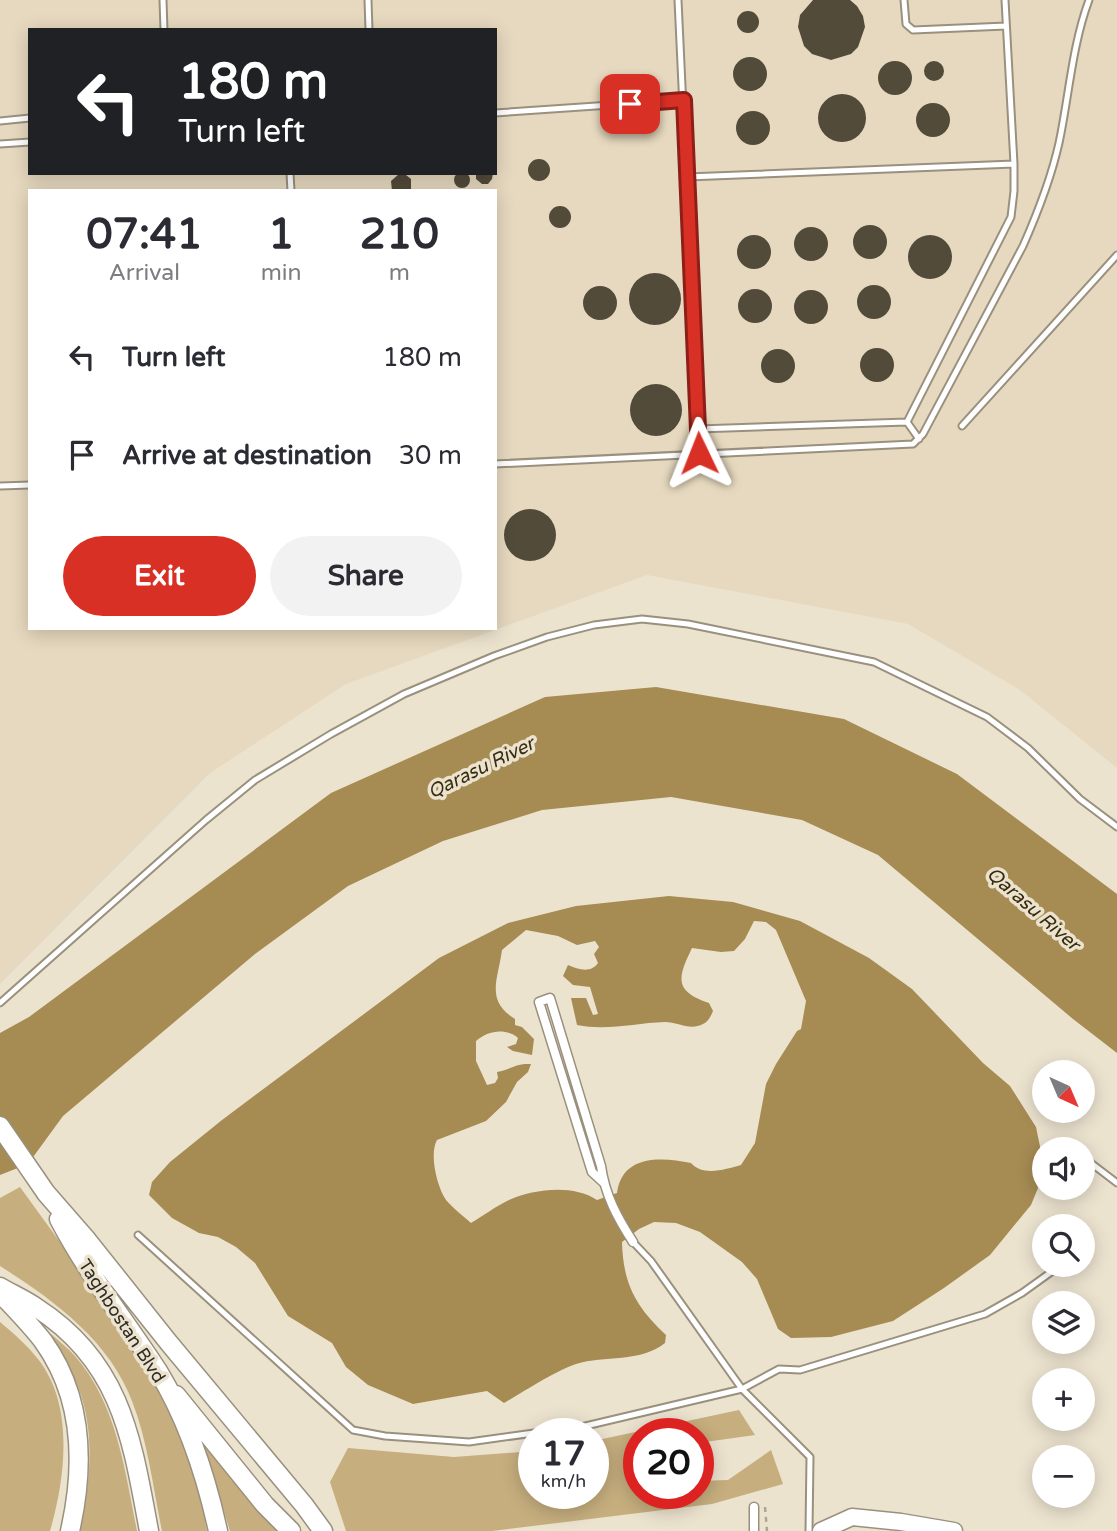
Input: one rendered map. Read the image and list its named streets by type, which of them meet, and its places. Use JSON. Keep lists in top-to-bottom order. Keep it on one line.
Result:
{"streets":{"main road":["Taghbostan Blvd"]},"water":["Qarasu River"],"north":"bottom right","page":{"turn":["180 m","Turn left"],"eta":["07:41","Arrival","1","min","210","m"],"list":[{"name":"Turn left","value":"180 m"},{"name":"Arrive at destination","value":"30 m"}],"buttons":["Exit","Share"],"map_buttons":["+","−"],"speed":"17 km/h","limit":"20"}}
